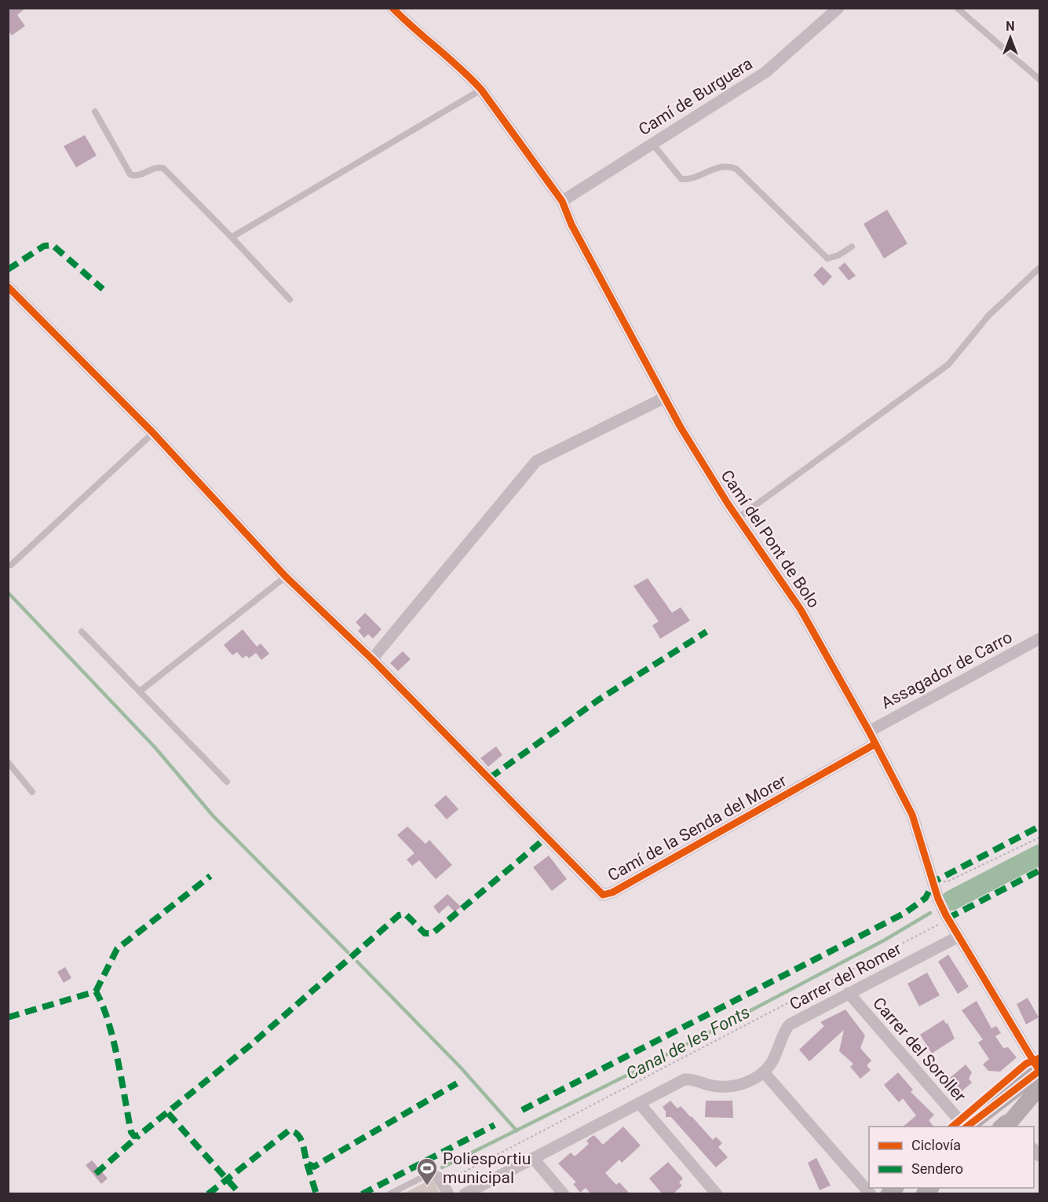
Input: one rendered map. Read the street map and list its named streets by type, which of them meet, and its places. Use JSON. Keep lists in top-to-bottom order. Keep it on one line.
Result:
{"streets":{"street":["Camí de Burguera","Camí del Pont de Bolo","Assagador de Carro","Camí de la Senda del Morer","Carrer del Romer","Carrer del Soroller"]},"crossings":[["Camí de Burguera","Camí del Pont de Bolo"],["Camí del Pont de Bolo","Assagador de Carro"],["Camí del Pont de Bolo","Camí de la Senda del Morer"],["Camí del Pont de Bolo","Carrer del Romer"],["Carrer del Romer","Carrer del Soroller"]],"water":["Canal de les Fonts"],"places":{"sports":["Poliesportiu municipal"]},"legend":["Ciclovía","Sendero"],"north":"top"}
